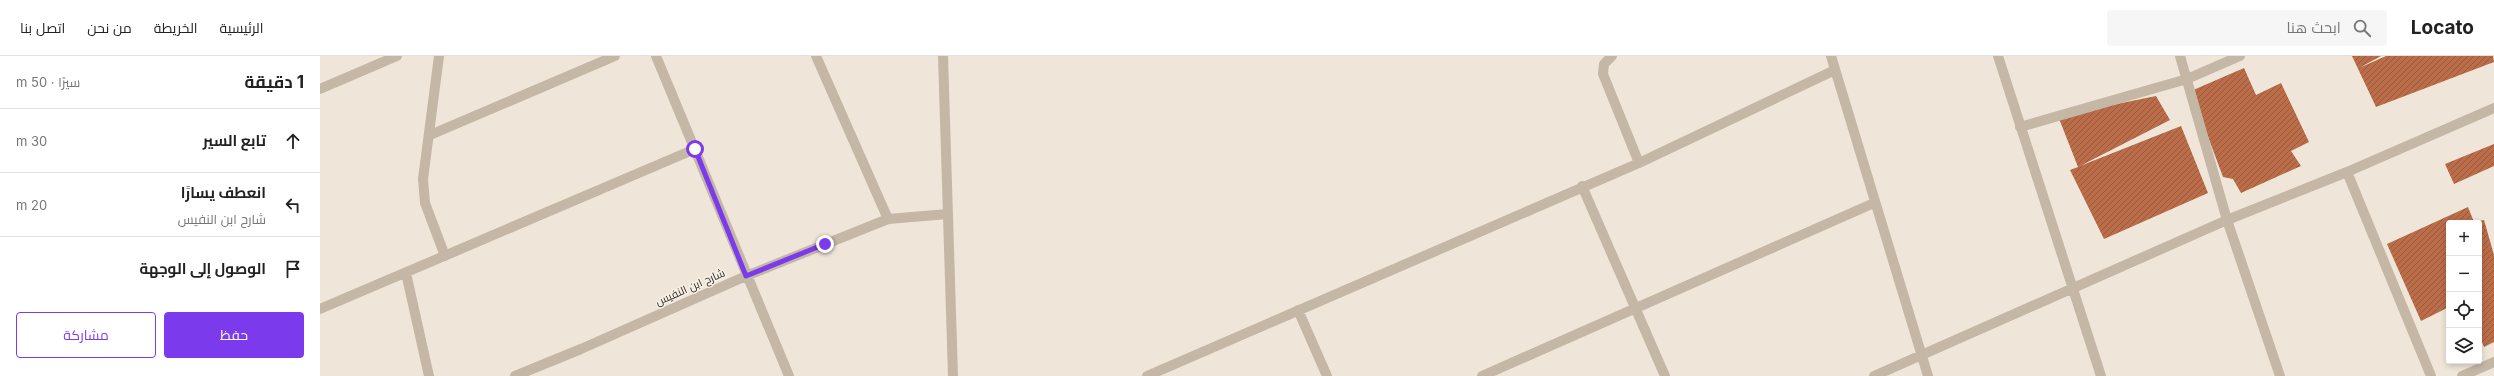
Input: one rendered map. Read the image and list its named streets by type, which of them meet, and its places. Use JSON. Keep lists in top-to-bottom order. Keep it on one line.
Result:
{"streets":{"street":["شارح ابن النفيس"]},"page":{"header":"Locato","search":"ابحث هنا","nav":["الرئيسية","الخريطة","من نحن","اتصل بنا"],"heading":["1 دقيقة","سيرًا · 50 m"],"list":[["تابع السير","30 m"],["انعطف يسارًا","شارح ابن النفيس","20 m"],"الوصول إلى الوجهة"],"map_buttons":["+","−"],"buttons":["حفظ","مشاركة"]}}
